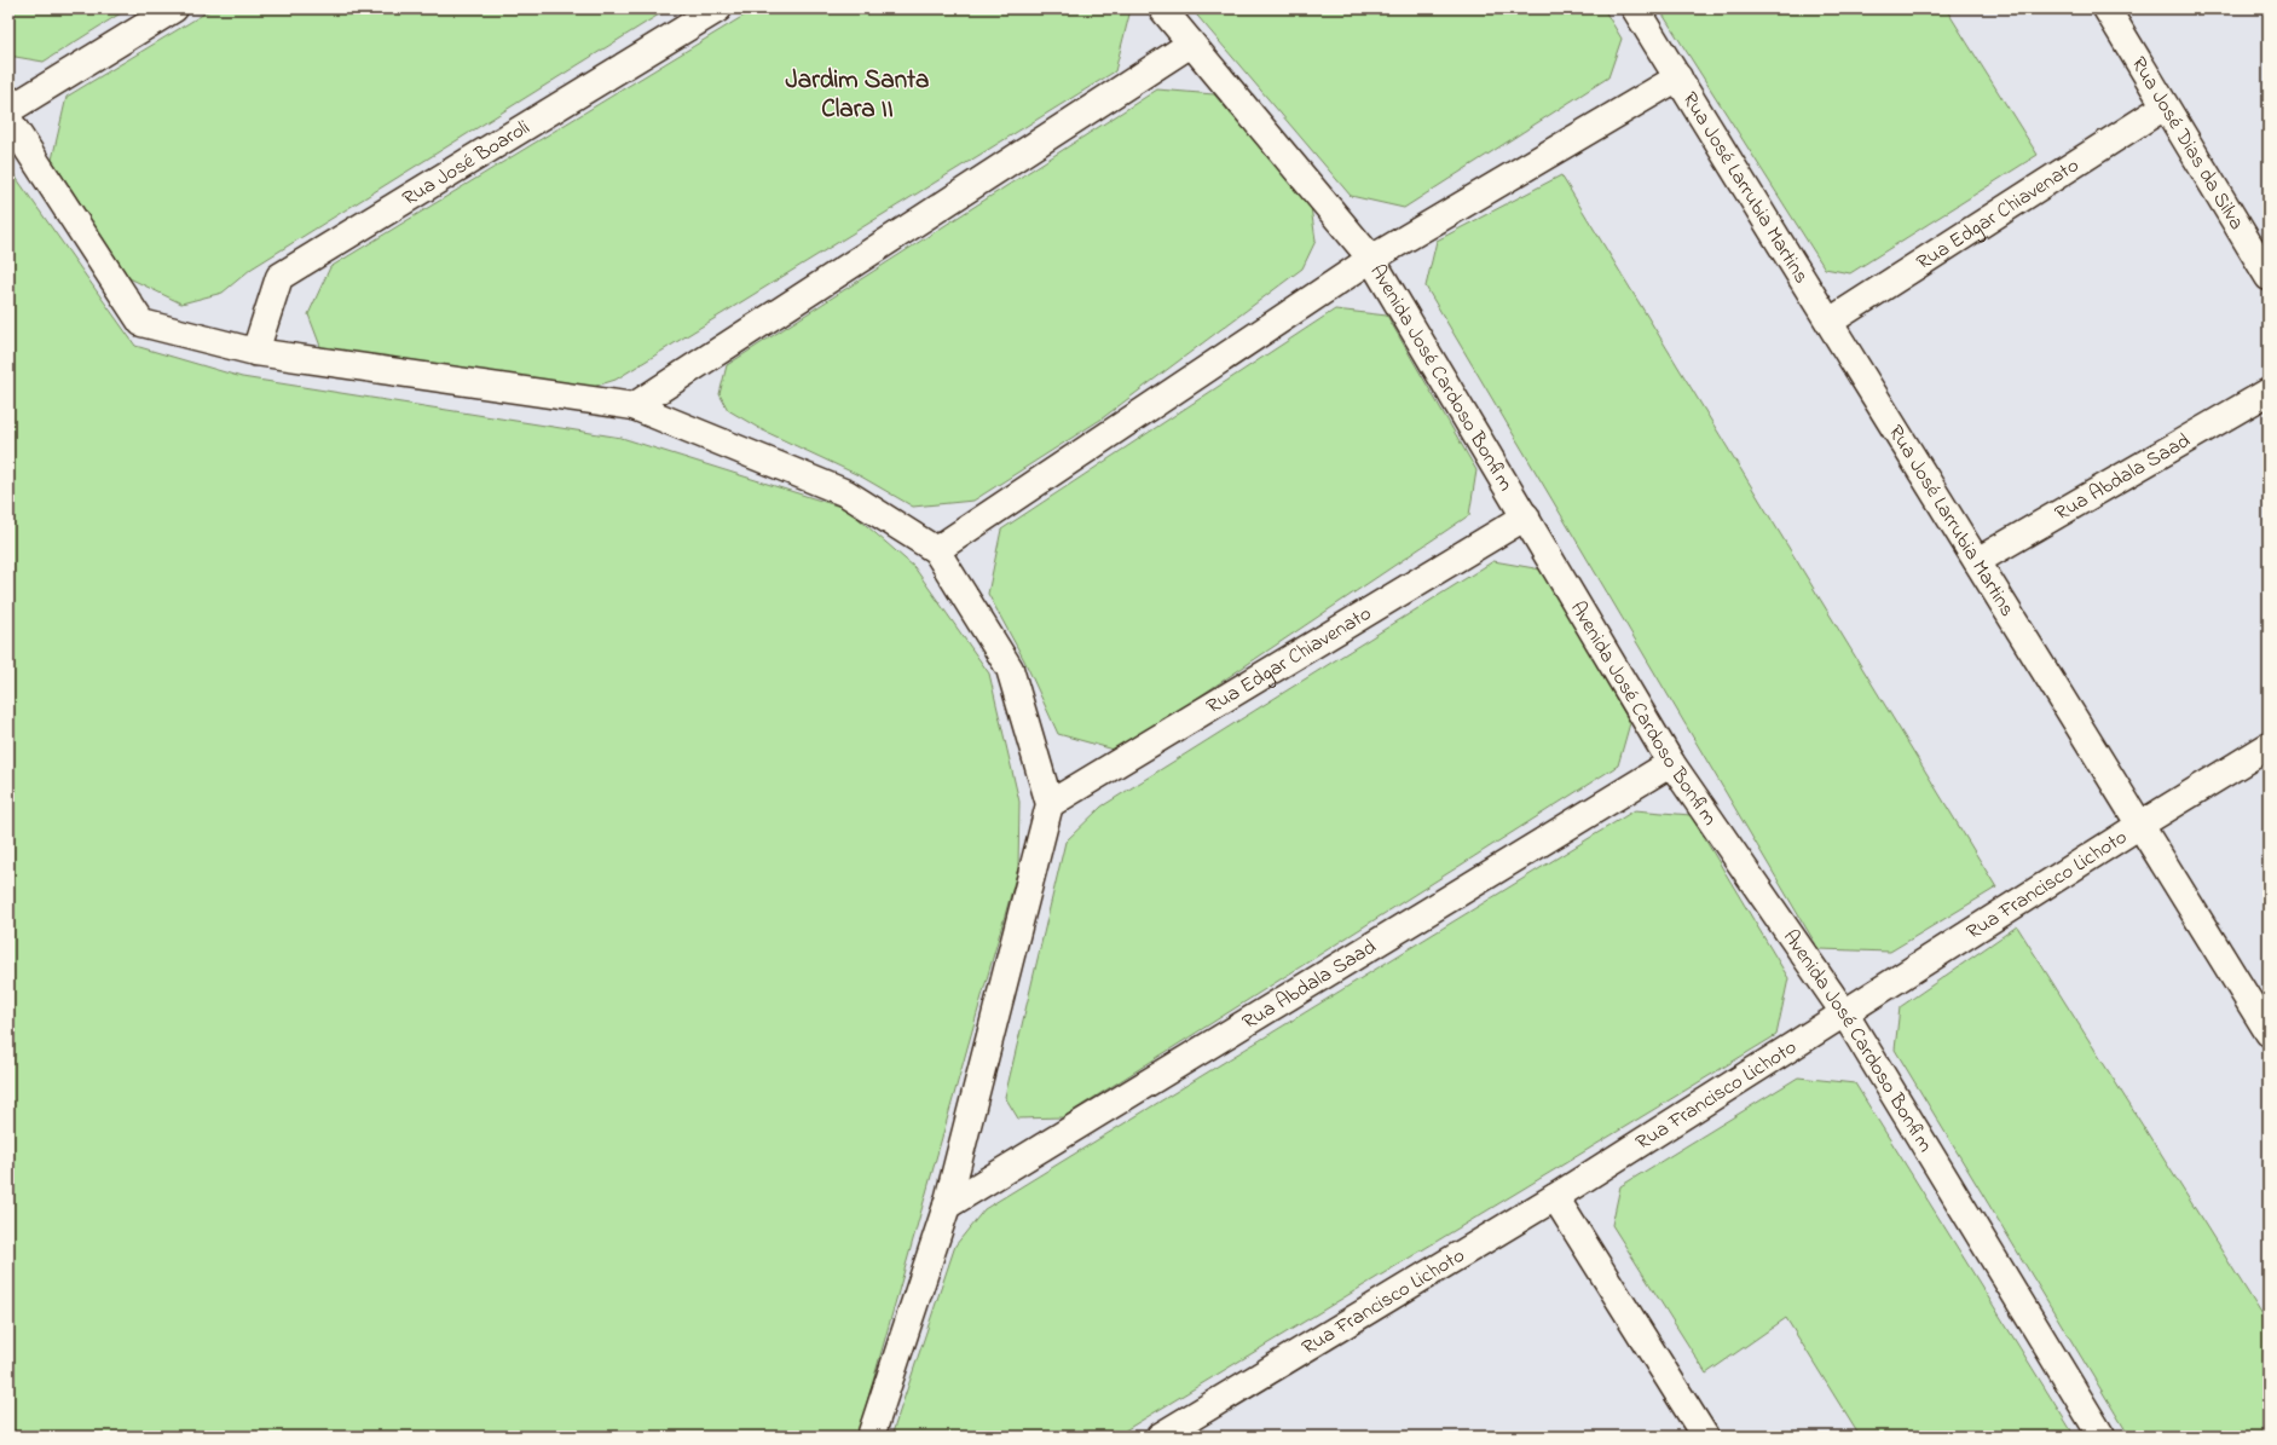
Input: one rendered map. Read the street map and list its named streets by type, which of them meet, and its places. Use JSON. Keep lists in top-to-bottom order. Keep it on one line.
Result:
{"streets":{"street":["Rua José Dias da Silva","Rua José Boaroli","Rua José Larrubia Martins","Rua Edgar Chiavenato","Avenida José Cardoso Bonfim","Rua Abdala Saad","Rua Francisco Lichoto"]},"crossings":[["Rua José Dias da Silva","Rua Edgar Chiavenato"],["Rua José Larrubia Martins","Rua Edgar Chiavenato"],["Rua José Larrubia Martins","Rua Abdala Saad"],["Rua José Larrubia Martins","Rua Francisco Lichoto"],["Rua Edgar Chiavenato","Avenida José Cardoso Bonfim"],["Avenida José Cardoso Bonfim","Rua Abdala Saad"],["Avenida José Cardoso Bonfim","Rua Francisco Lichoto"]],"districts":["Jardim Santa Clara II"]}
